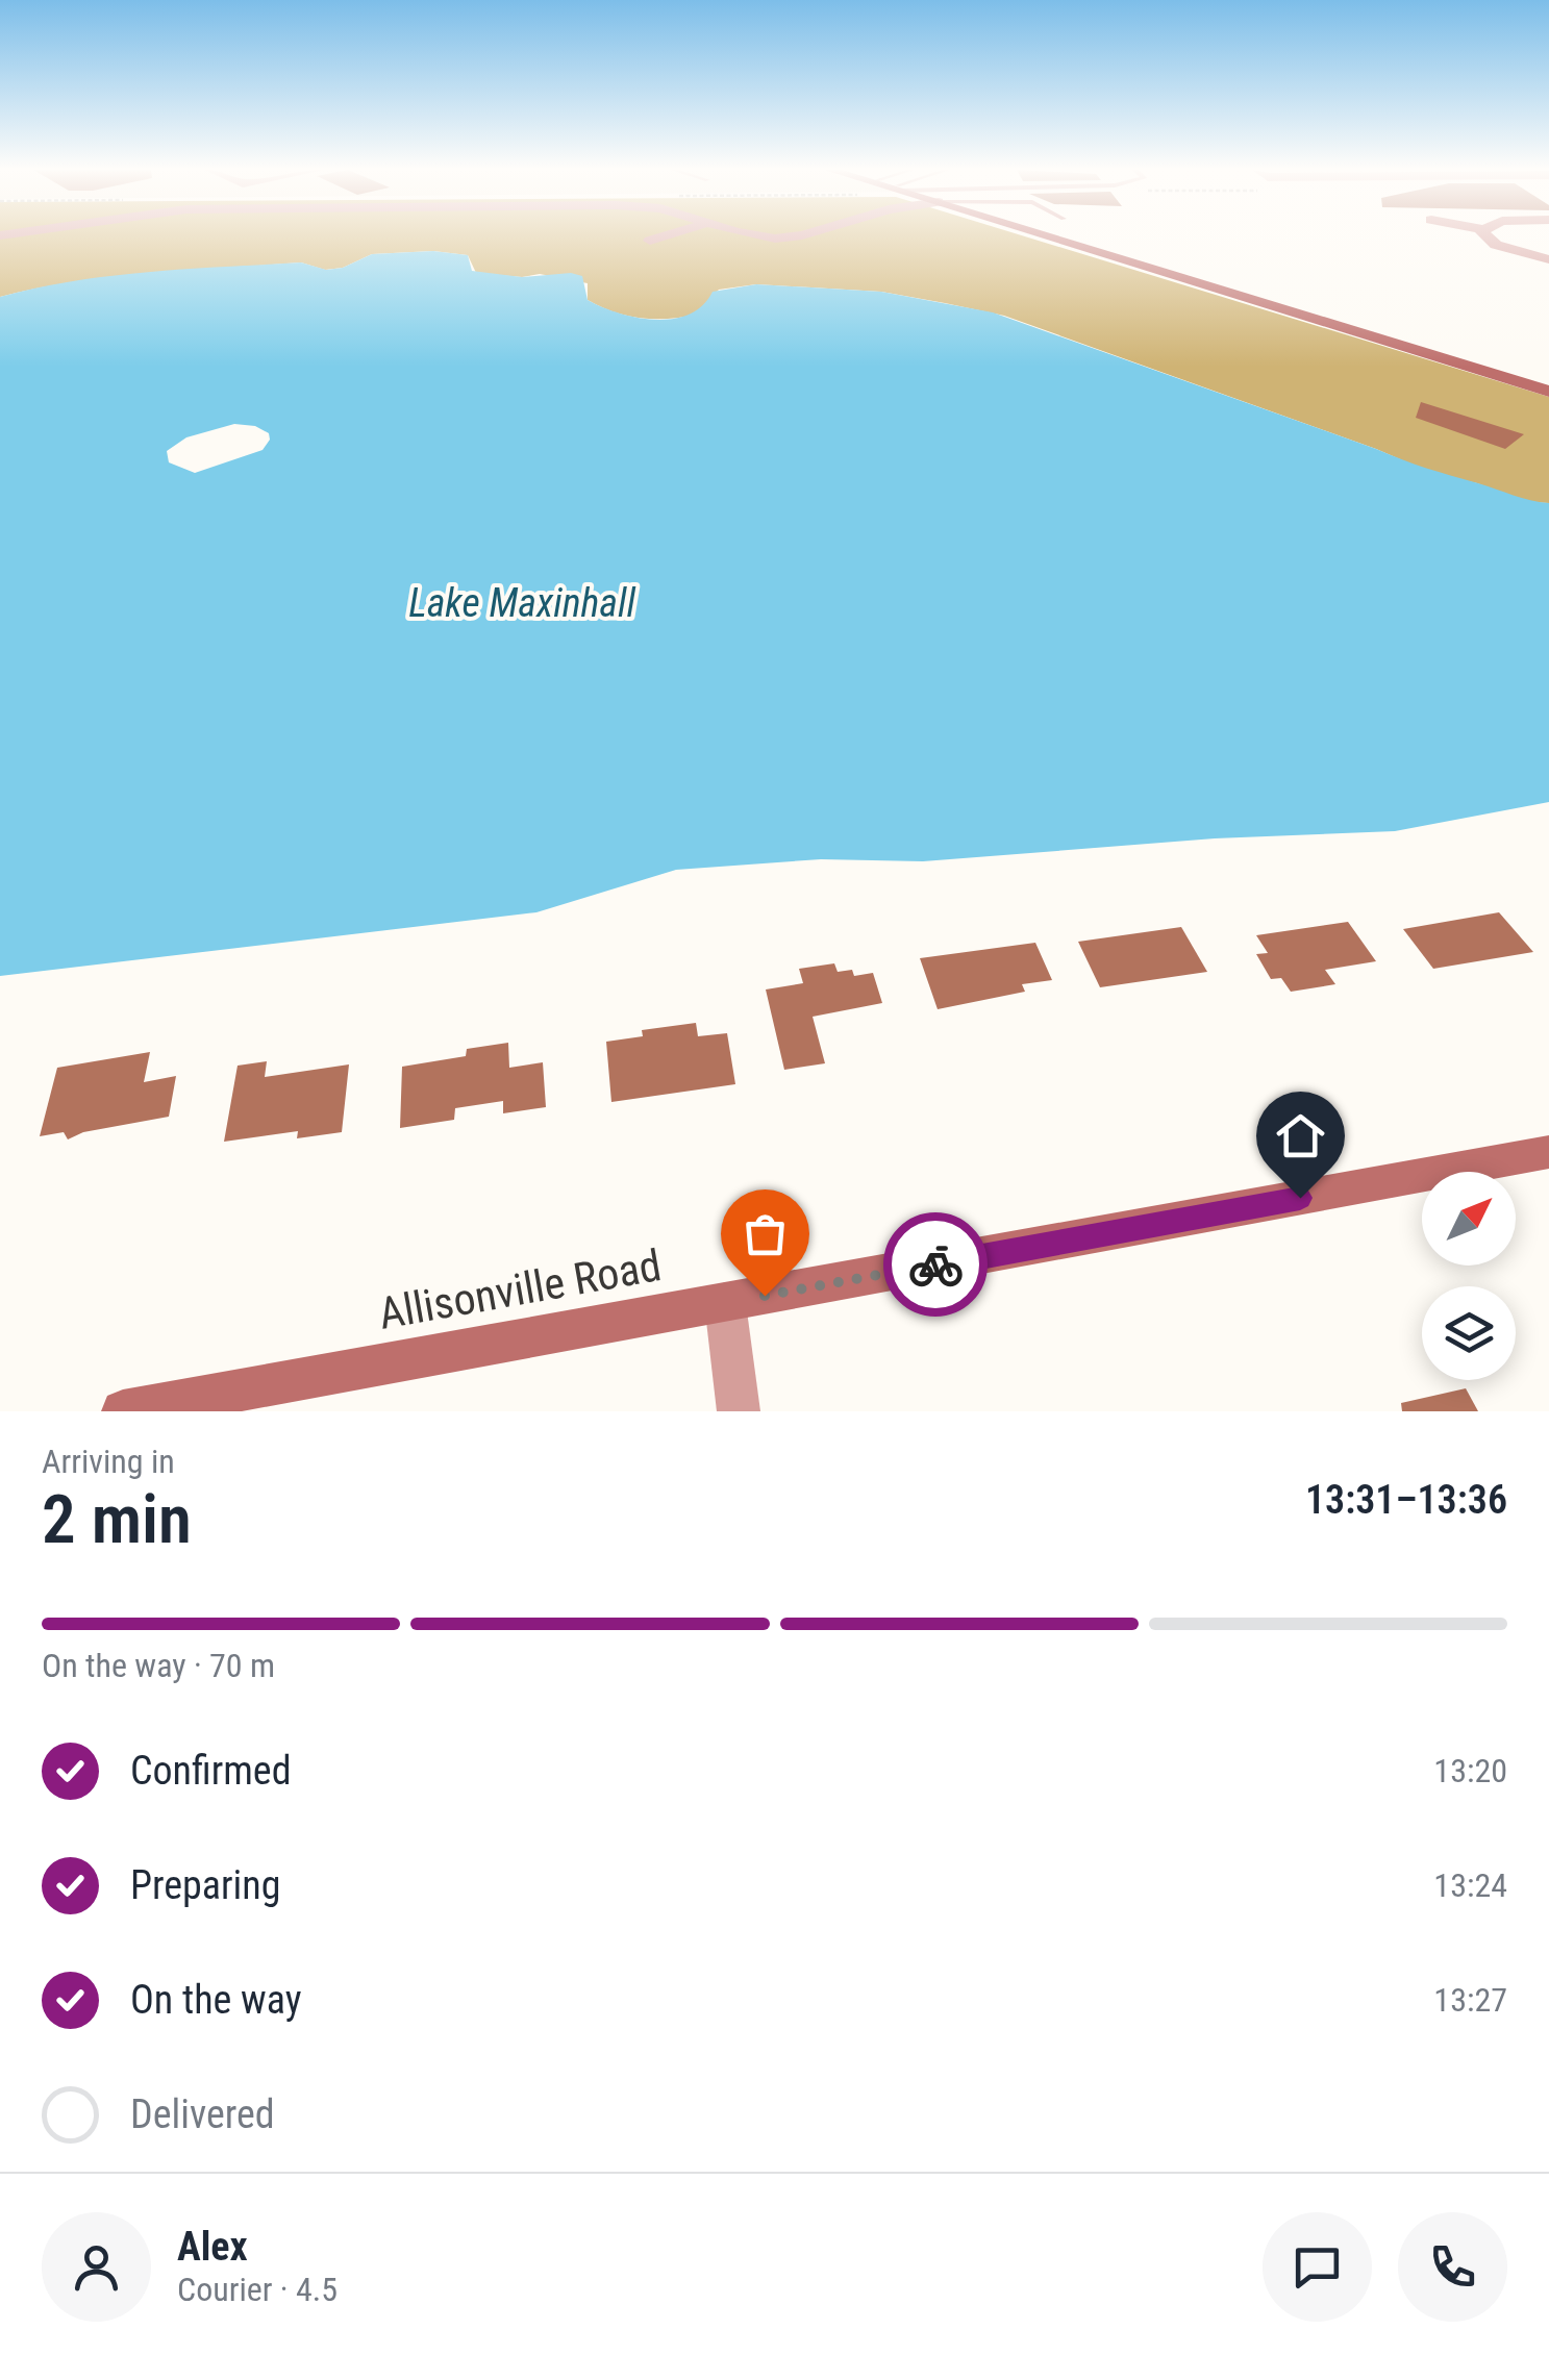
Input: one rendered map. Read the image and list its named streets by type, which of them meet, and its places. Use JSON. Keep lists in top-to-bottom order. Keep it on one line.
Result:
{"streets":{"street":["Allisonville Road"]},"water":["Lake Maxinhall"],"north":"top right","page":{"heading":["2 min","Arriving in","13:31–13:36"],"panel":["Alex","Courier · 4.5"],"bar":"On the way · 70 m","list":[["Confirmed","13:20"],["Preparing","13:24"],["On the way","13:27"],"Delivered"]}}
